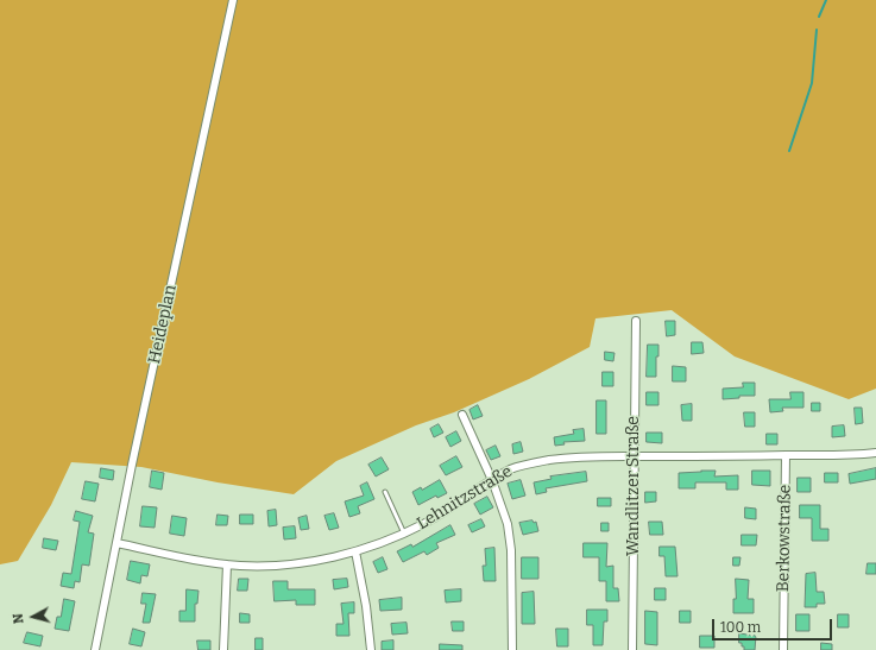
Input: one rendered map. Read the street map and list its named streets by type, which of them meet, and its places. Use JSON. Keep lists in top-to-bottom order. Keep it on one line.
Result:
{"streets":{"street":["Heideplan","Wandlitzer Straße","Lehnitzstraße","Berkowstraße"]},"crossings":[["Heideplan","Lehnitzstraße"],["Wandlitzer Straße","Lehnitzstraße"],["Lehnitzstraße","Berkowstraße"]],"scale_bar":"100 m","north":"left"}
